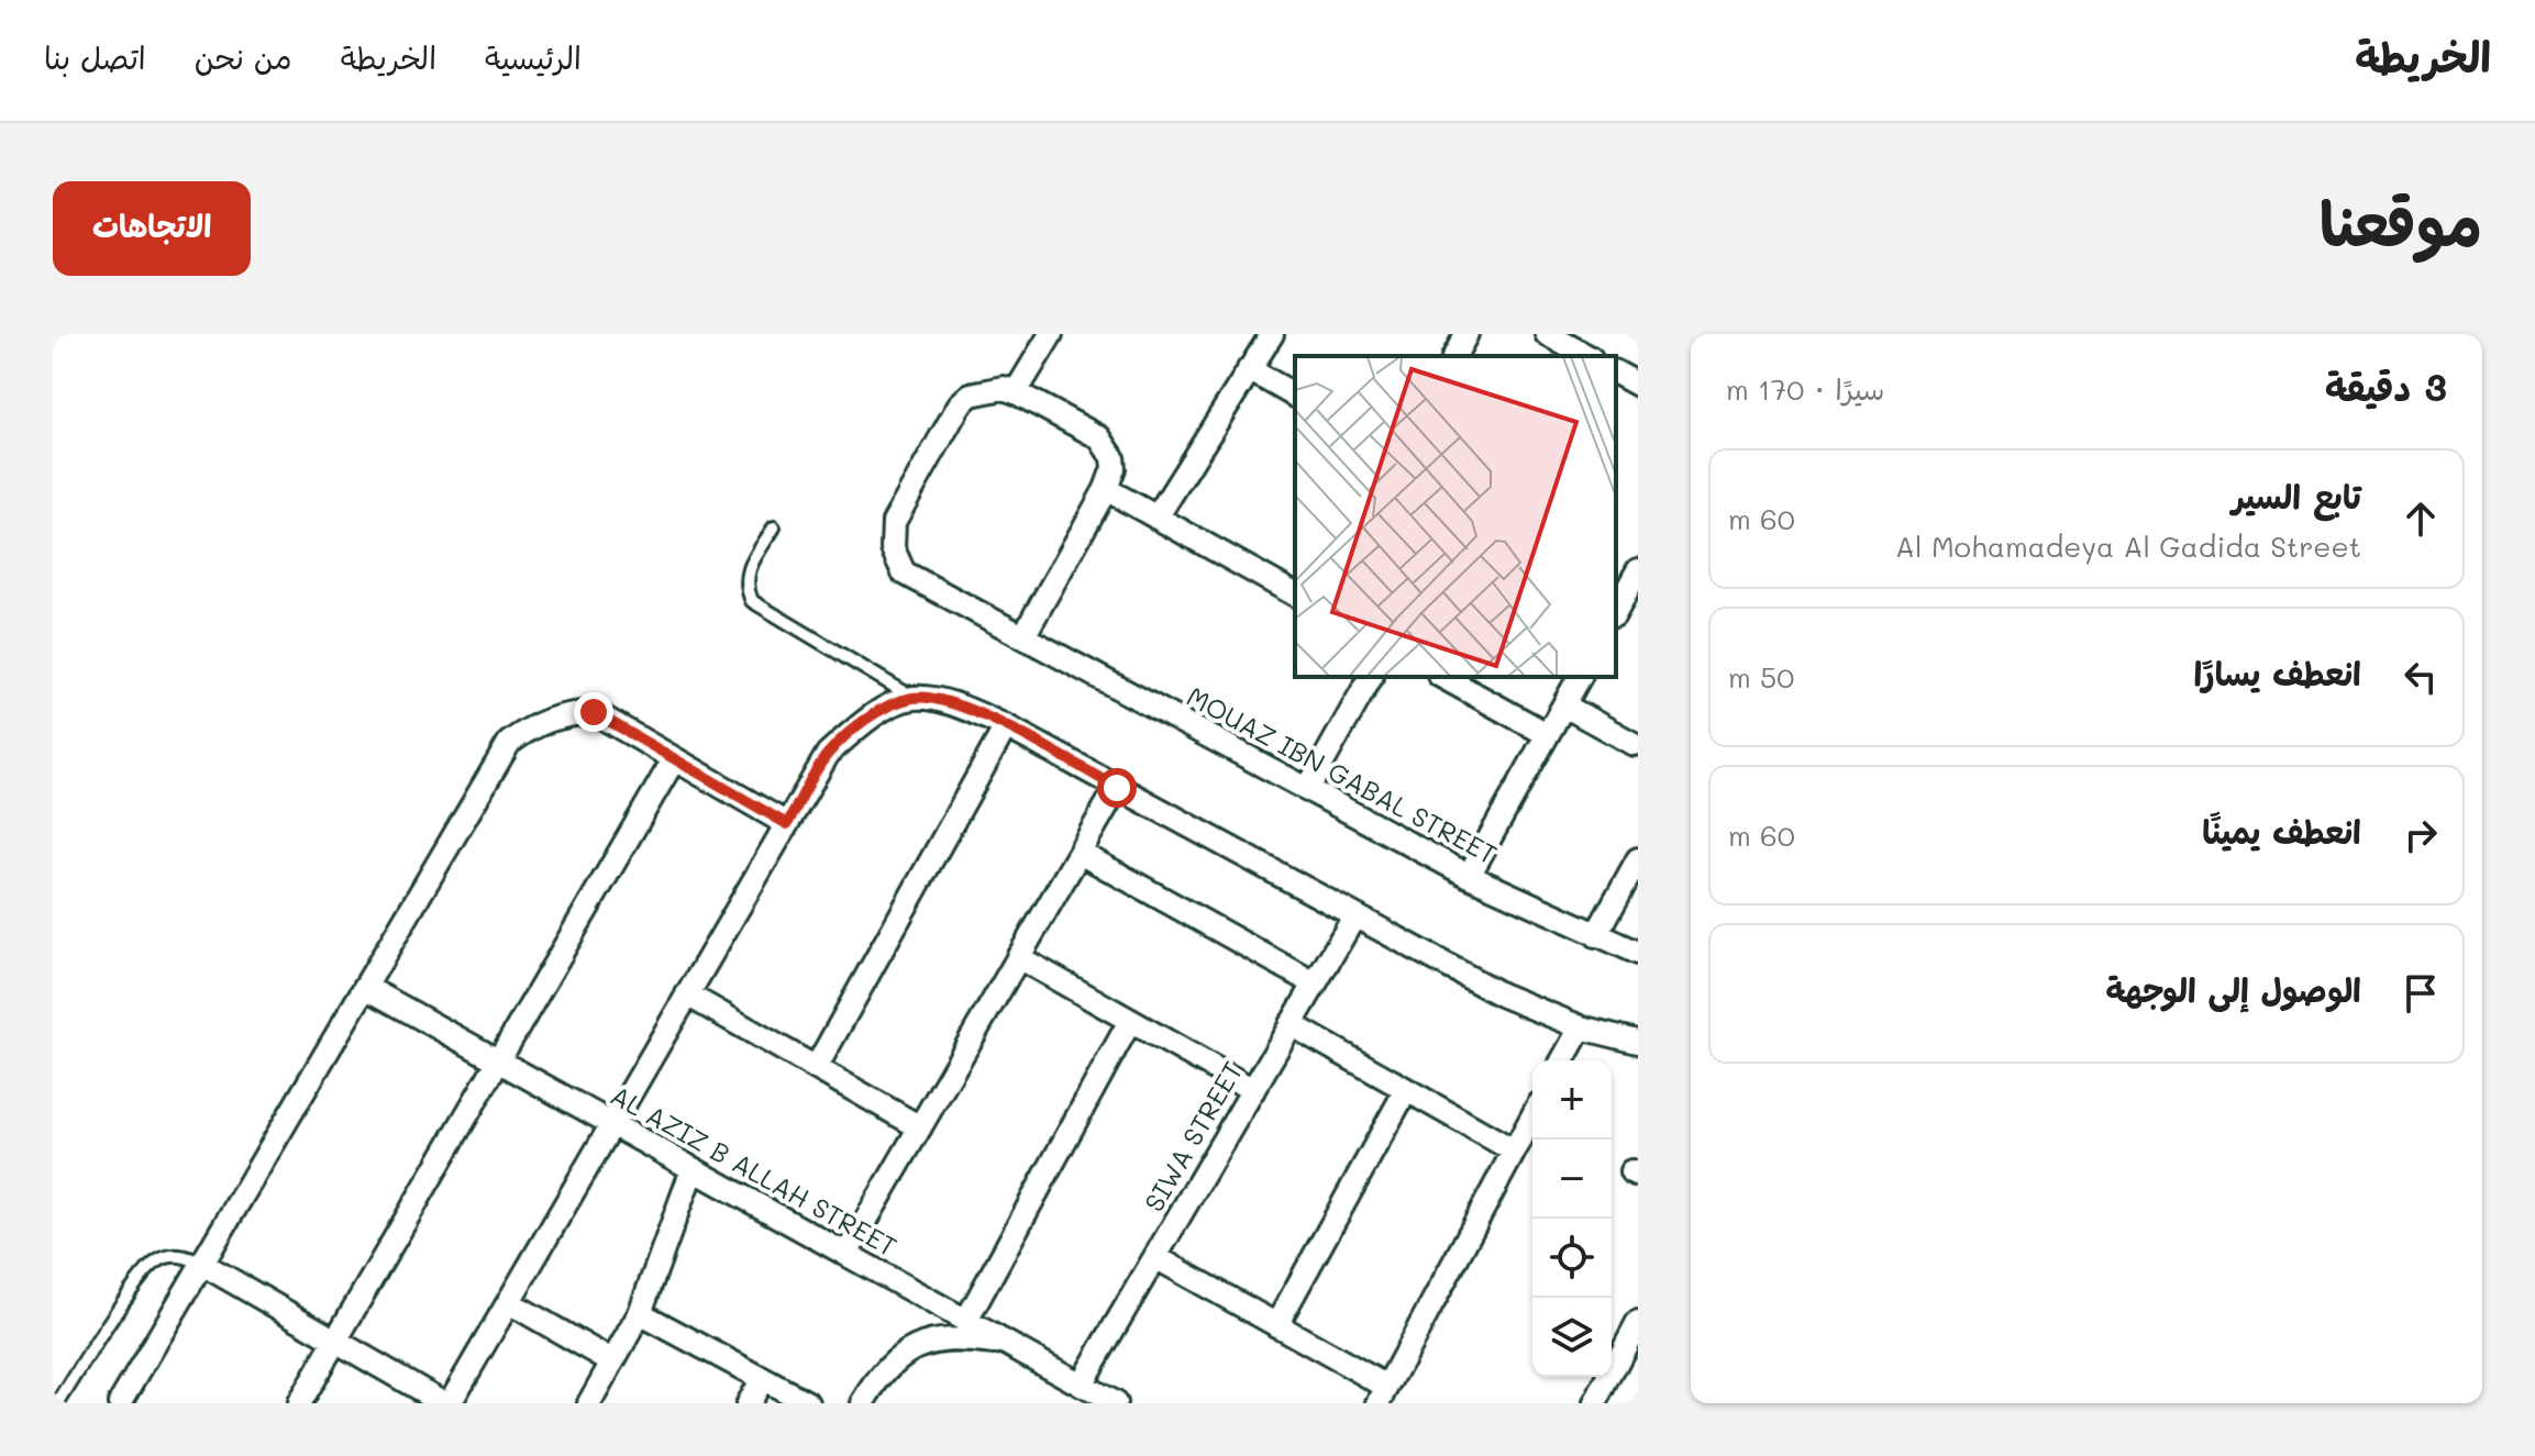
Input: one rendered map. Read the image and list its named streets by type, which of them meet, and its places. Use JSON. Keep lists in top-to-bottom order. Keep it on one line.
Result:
{"streets":{"street":["MOUAZ IBN GABAL STREET","SIWA STREET","AL AZIZ B ALLAH STREET"]},"crossings":[["SIWA STREET","AL AZIZ B ALLAH STREET"]],"page":{"header":"الخريطة","nav":["الرئيسية","الخريطة","من نحن","اتصل بنا"],"title":"موقعنا","buttons":"الاتجاهات","heading":["3 دقيقة","سيرًا · 170 m"],"list":[["تابع السير","Al Mohamadeya Al Gadida Street","60 m"],["انعطف يسارًا","50 m"],["انعطف يمينًا","60 m"],"الوصول إلى الوجهة"],"map_buttons":["+","−"]}}
